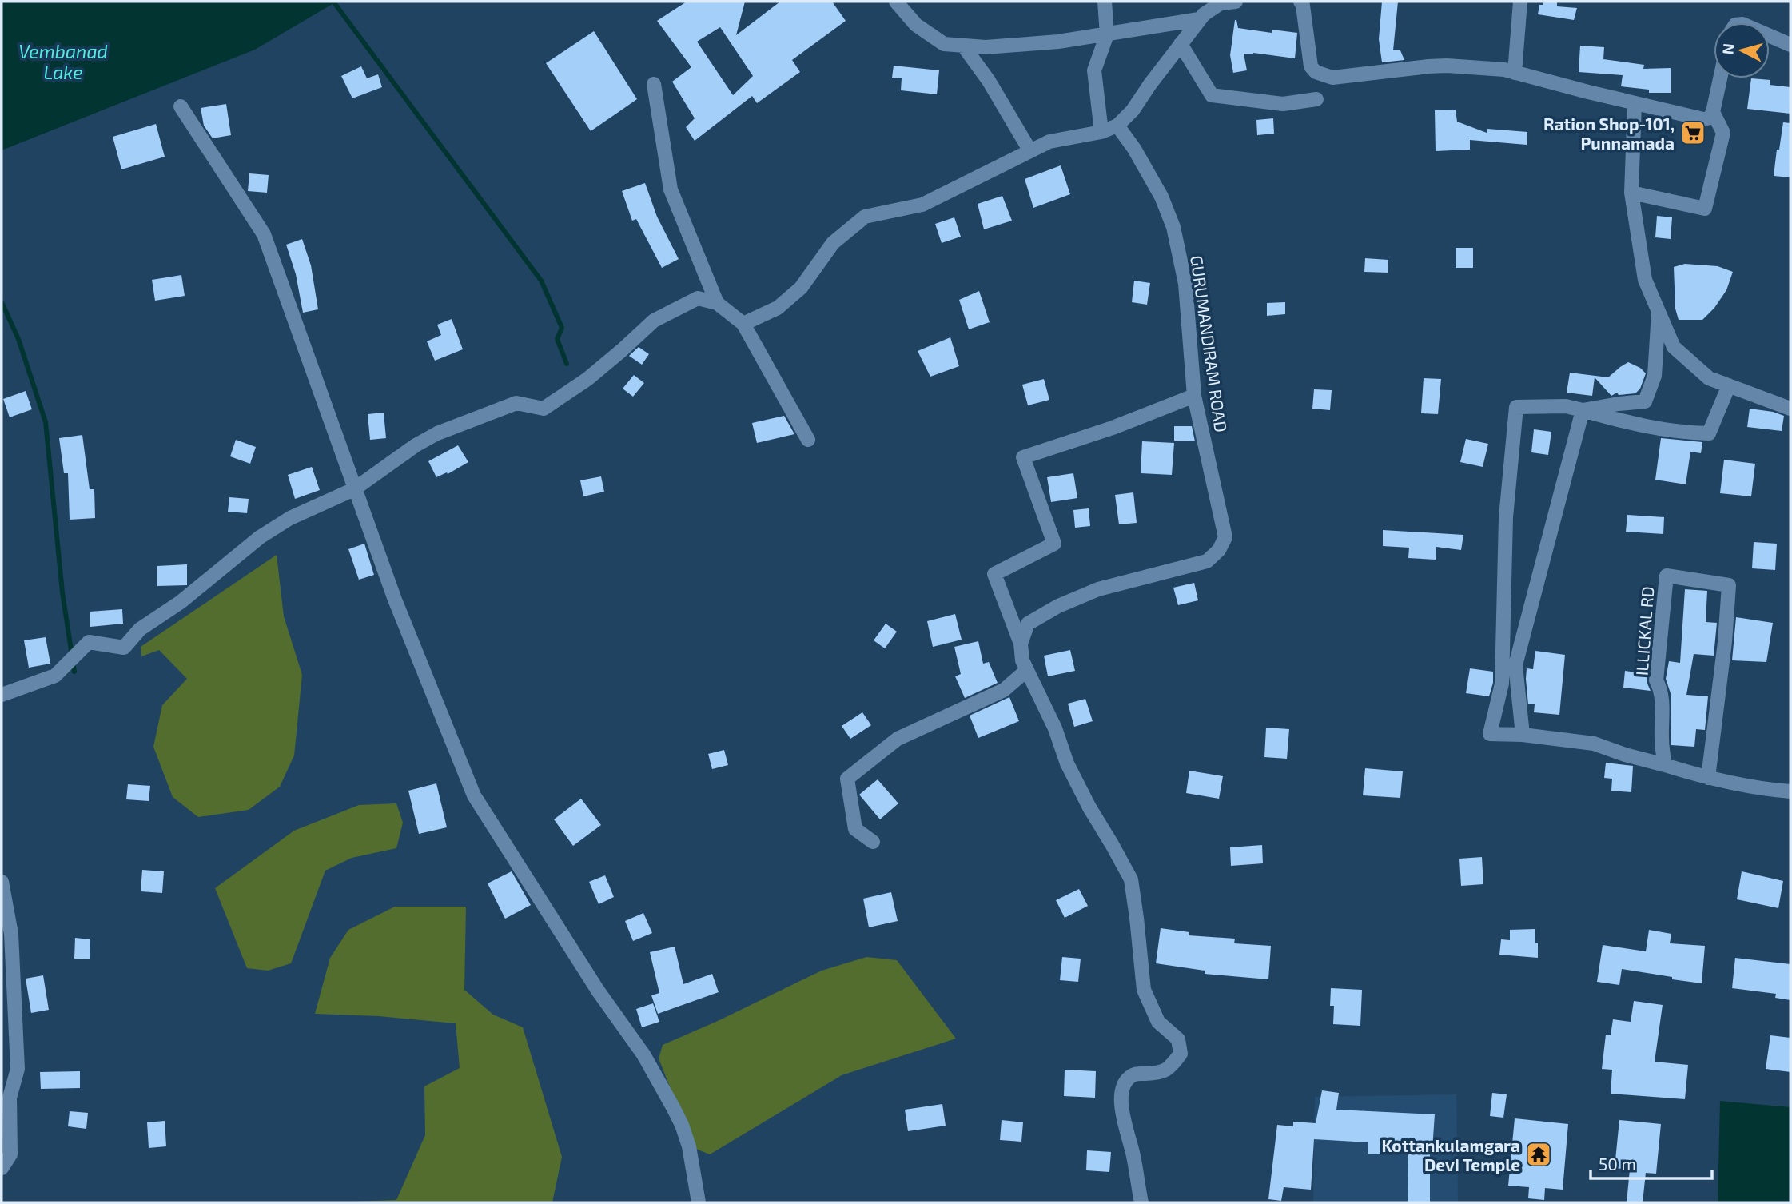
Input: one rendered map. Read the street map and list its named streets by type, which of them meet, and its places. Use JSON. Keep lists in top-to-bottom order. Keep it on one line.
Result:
{"streets":{"street":["GURUMANDIRAM ROAD","ILLICKAL RD"]},"water":["Vembanad Lake"],"places":{"supermarket":["Ration Shop-101, Punnamada"],"temple":["Kottankulamgara Devi Temple"]},"scale_bar":"50 m","north":"left"}
